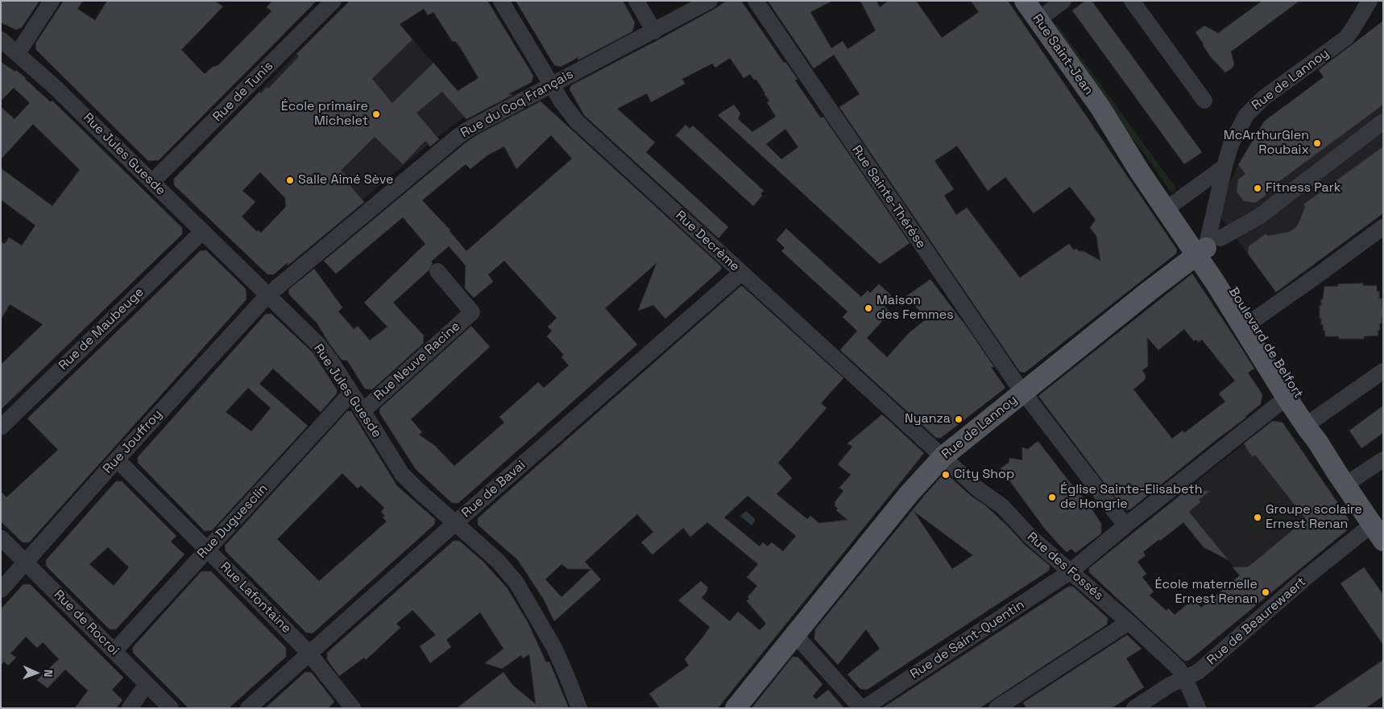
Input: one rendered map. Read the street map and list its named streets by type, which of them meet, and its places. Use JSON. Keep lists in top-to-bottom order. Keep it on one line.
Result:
{"streets":{"main road":["Rue Saint-Jean","Rue de Lannoy","Boulevard de Belfort"],"street":["Rue de Tunis","Rue du Coq Français","Rue Jules Guesde","Rue Sainte-Thérèse","Rue Decrème","Rue de Maubeuge","Rue Neuve Racine","Rue Jouffroy","Rue de Bavai","Rue Duguesclin","Rue des Fossés","Rue Lafontaine","Rue de Beaurewaert","Rue de Rocroi","Rue de Saint-Quentin"]},"crossings":[["Rue Saint-Jean","Rue de Lannoy"],["Rue Saint-Jean","Boulevard de Belfort"],["Rue de Lannoy","Rue Sainte-Thérèse"],["Rue de Lannoy","Rue Decrème"],["Rue de Lannoy","Boulevard de Belfort"],["Rue de Lannoy","Rue des Fossés"],["Rue de Tunis","Rue Jules Guesde"],["Rue du Coq Français","Rue Jules Guesde"],["Rue du Coq Français","Rue Decrème"],["Rue du Coq Français","Rue Jouffroy"],["Rue Jules Guesde","Rue de Maubeuge"],["Rue Jules Guesde","Rue Neuve Racine"],["Rue Jules Guesde","Rue Jouffroy"],["Rue Jules Guesde","Rue de Bavai"],["Rue Jules Guesde","Rue Duguesclin"],["Rue Sainte-Thérèse","Rue de Saint-Quentin"],["Rue Decrème","Rue de Bavai"],["Rue Decrème","Rue des Fossés"],["Boulevard de Belfort","Rue de Beaurewaert"],["Boulevard de Belfort","Rue de Saint-Quentin"],["Rue Jouffroy","Rue Lafontaine"],["Rue Jouffroy","Rue de Rocroi"],["Rue de Bavai","Rue Lafontaine"],["Rue Duguesclin","Rue Lafontaine"],["Rue Duguesclin","Rue de Rocroi"],["Rue des Fossés","Rue de Beaurewaert"],["Rue des Fossés","Rue de Saint-Quentin"]],"places":["École primaire Michelet","McArthurGlen Roubaix","Salle Aimé Sève","Fitness Park","Maison des Femmes","Nyanza","City Shop","Église Sainte-Elisabeth de Hongrie","Groupe scolaire Ernest Renan","École maternelle Ernest Renan"],"north":"right"}
